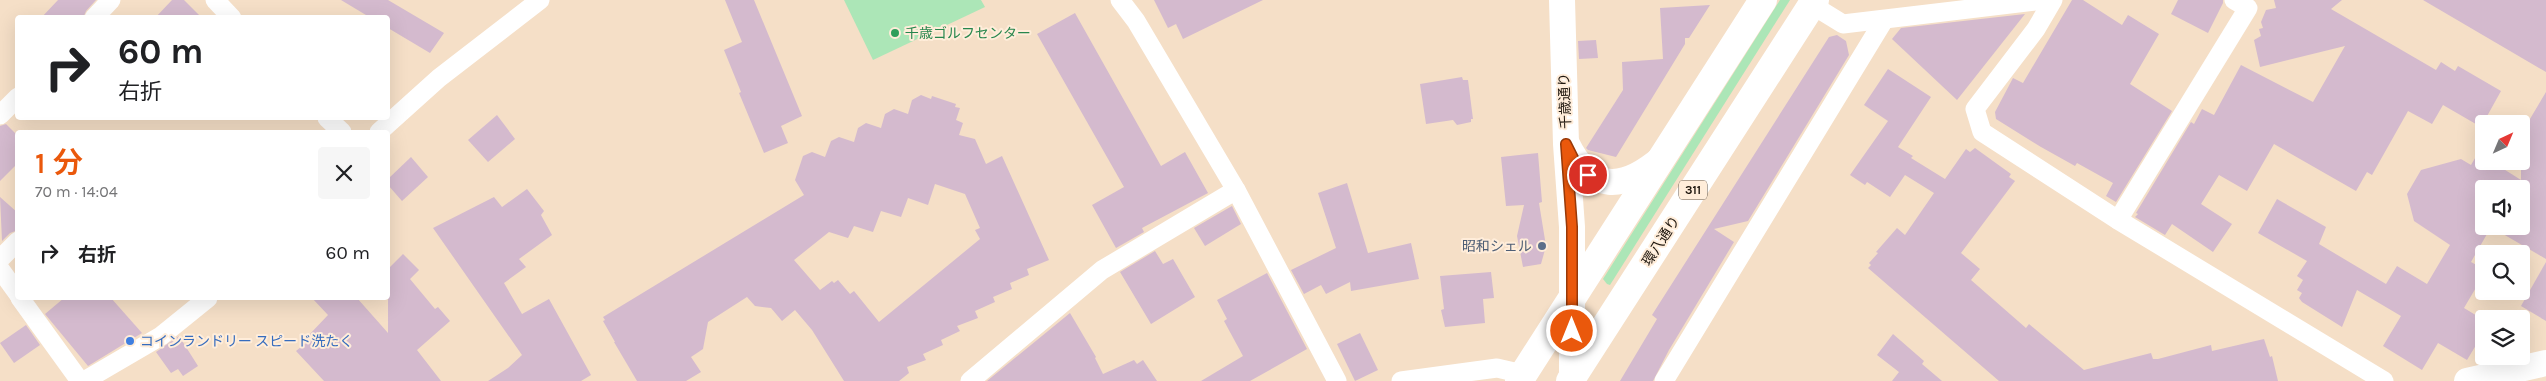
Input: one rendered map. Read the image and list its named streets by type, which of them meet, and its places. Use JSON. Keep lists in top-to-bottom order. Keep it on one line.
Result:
{"streets":{"main road":["311","環八通り"],"street":["千歳通り"]},"crossings":[["千歳通り","環八通り"]],"places":["千歳ゴルフセンター","昭和シェル","コインランドリー スピード洗たく"],"north":"top right","page":{"turn":["60 m","右折"],"heading":["1 分","70 m · 14:04"],"list":[{"name":"右折","value":"60 m"}]}}
